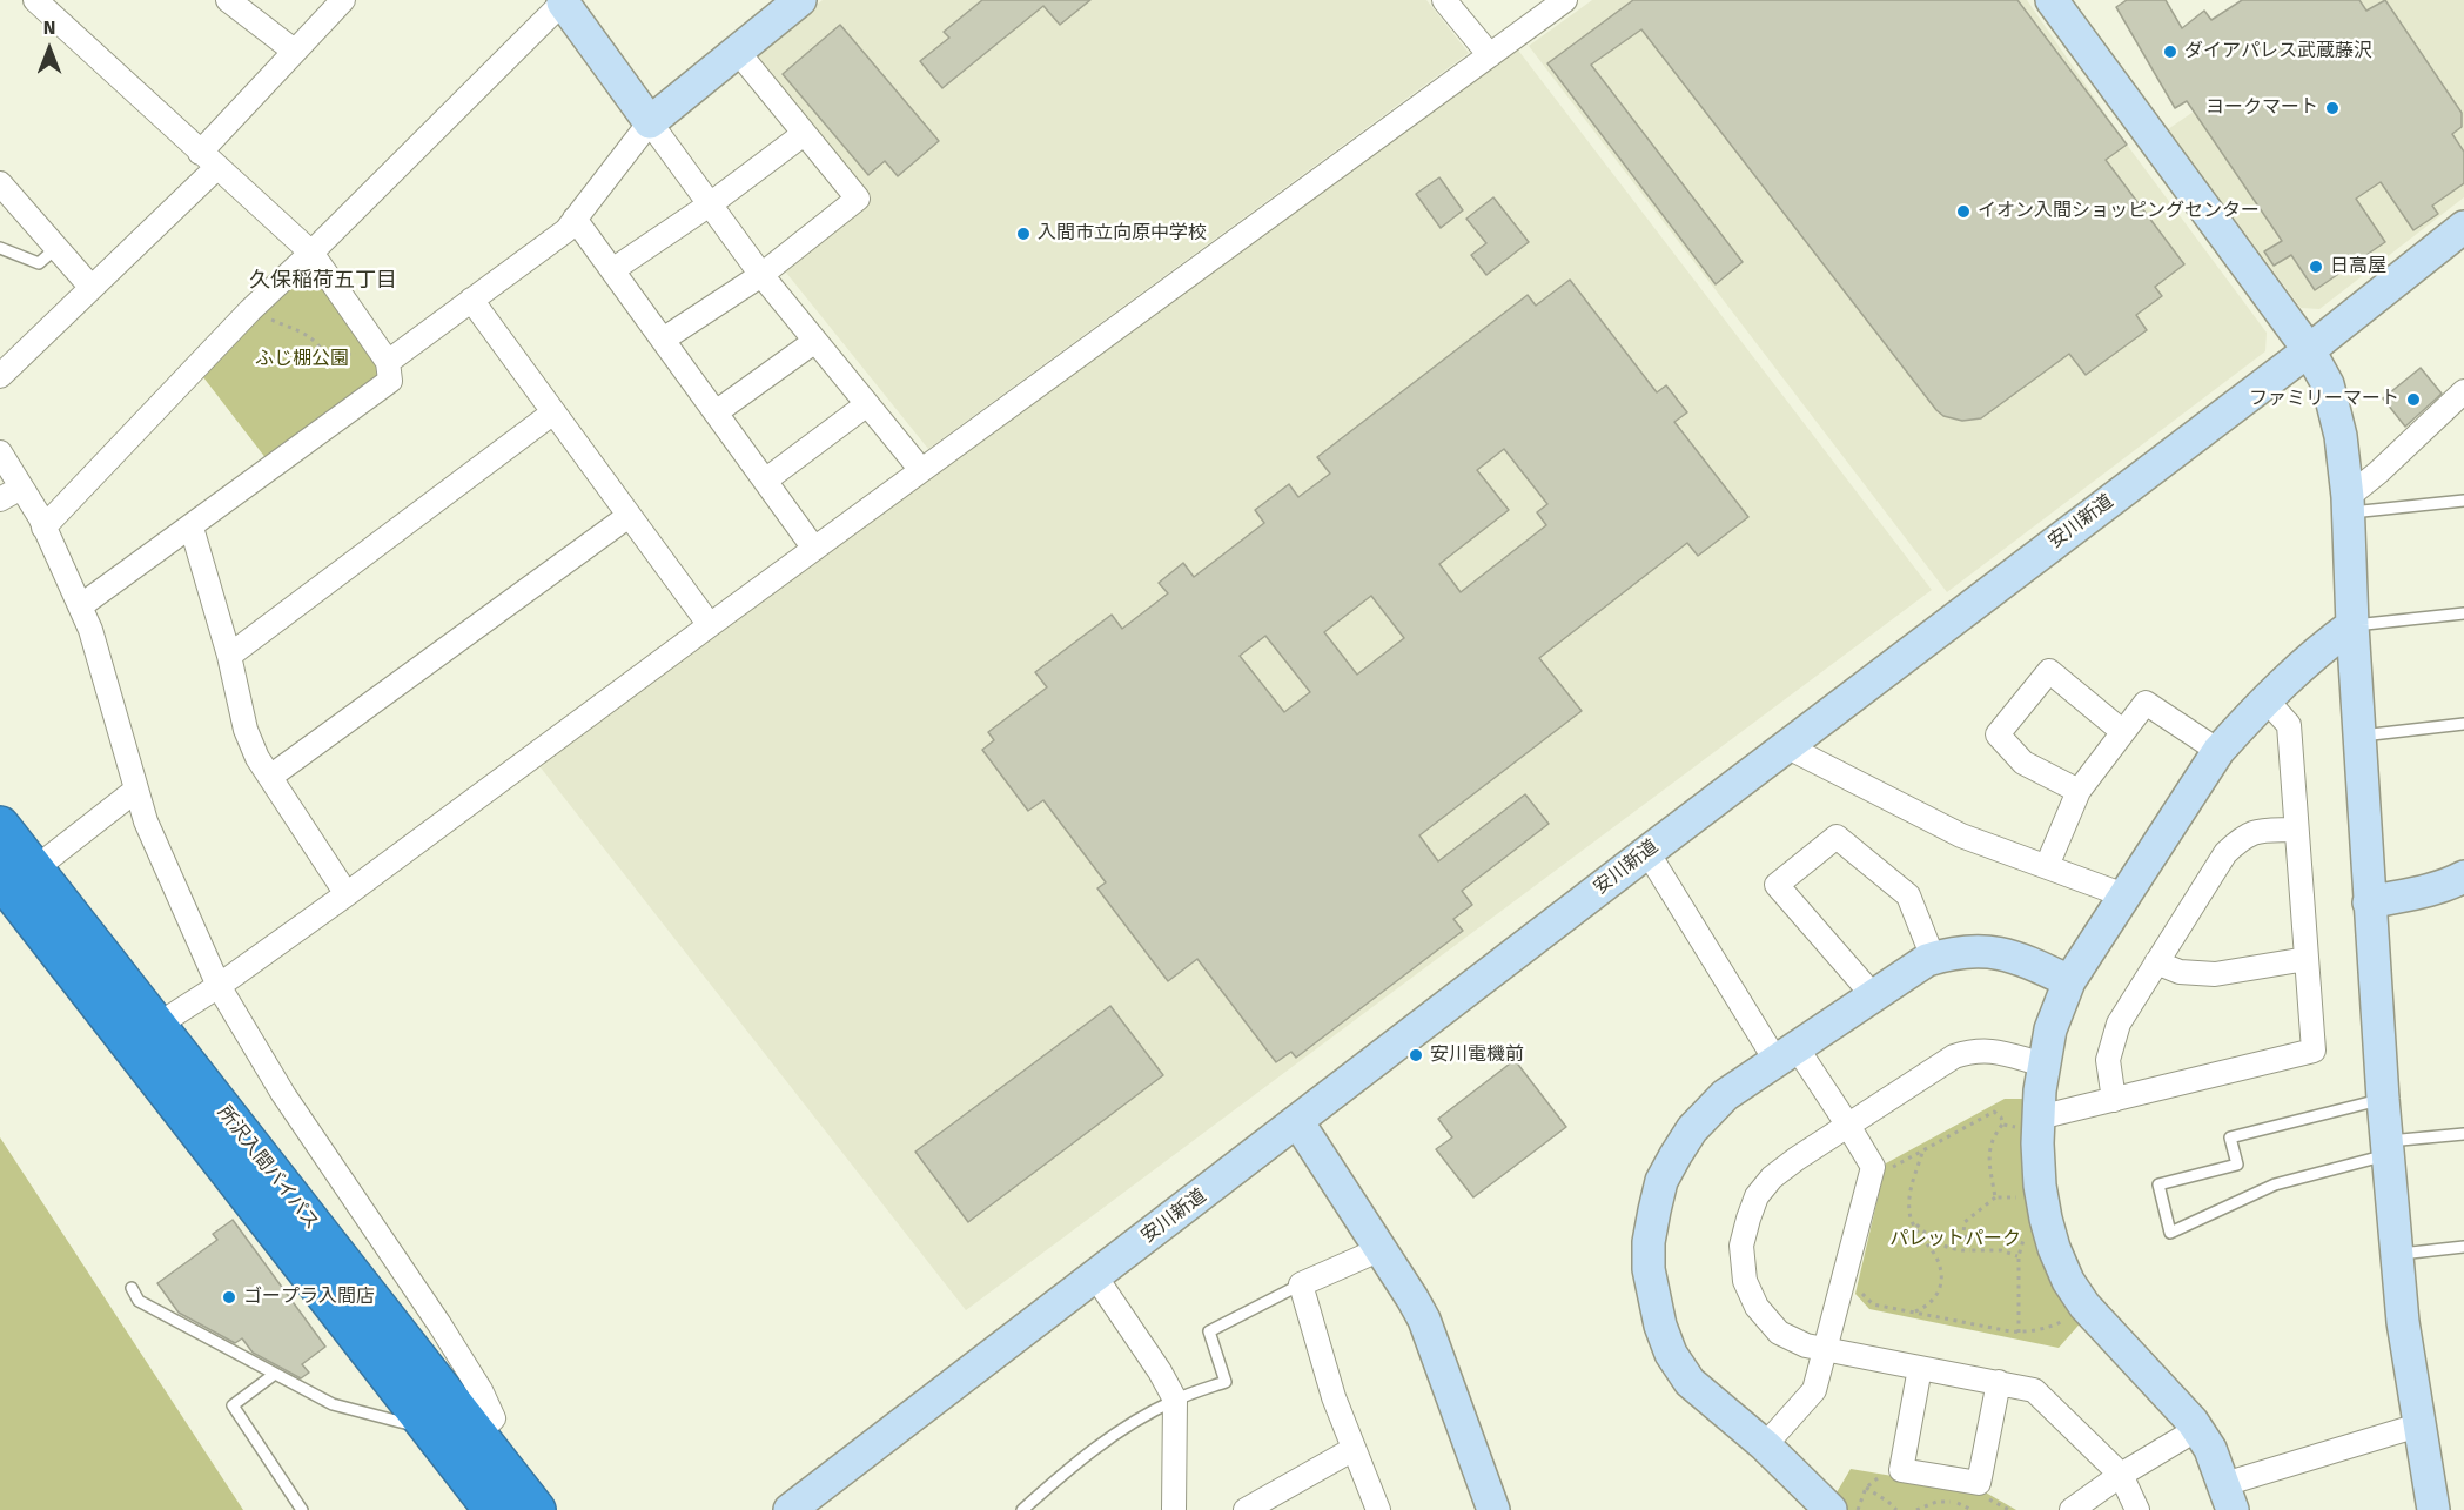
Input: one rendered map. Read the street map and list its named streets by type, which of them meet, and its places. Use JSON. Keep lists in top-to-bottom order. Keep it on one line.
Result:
{"streets":{"highway":["所沢入間バイパス"],"street":["安川新道"]},"districts":["久保稲荷五丁目"],"parks":["ふじ棚公園","パレットパーク"],"places":["ダイアパレス武蔵藤沢","ヨークマート","イオン入間ショッピングセンター","入間市立向原中学校","日高屋","ファミリーマート","安川電機前","ゴープラ入間店"],"north":"top"}
